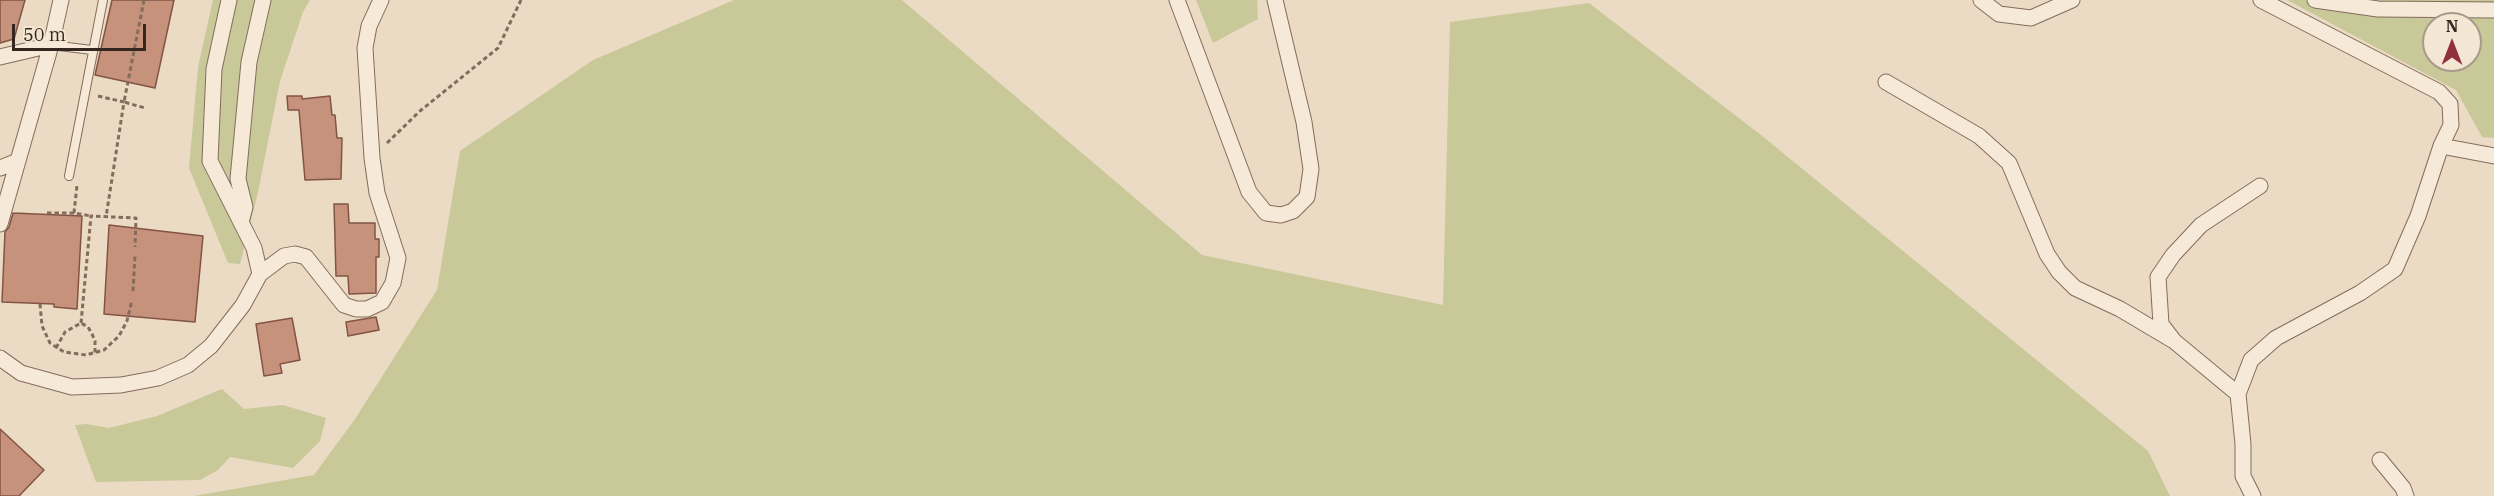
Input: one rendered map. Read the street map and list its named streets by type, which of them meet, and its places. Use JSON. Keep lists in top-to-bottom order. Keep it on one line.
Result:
{"scale_bar":"50 m","north":"top"}
